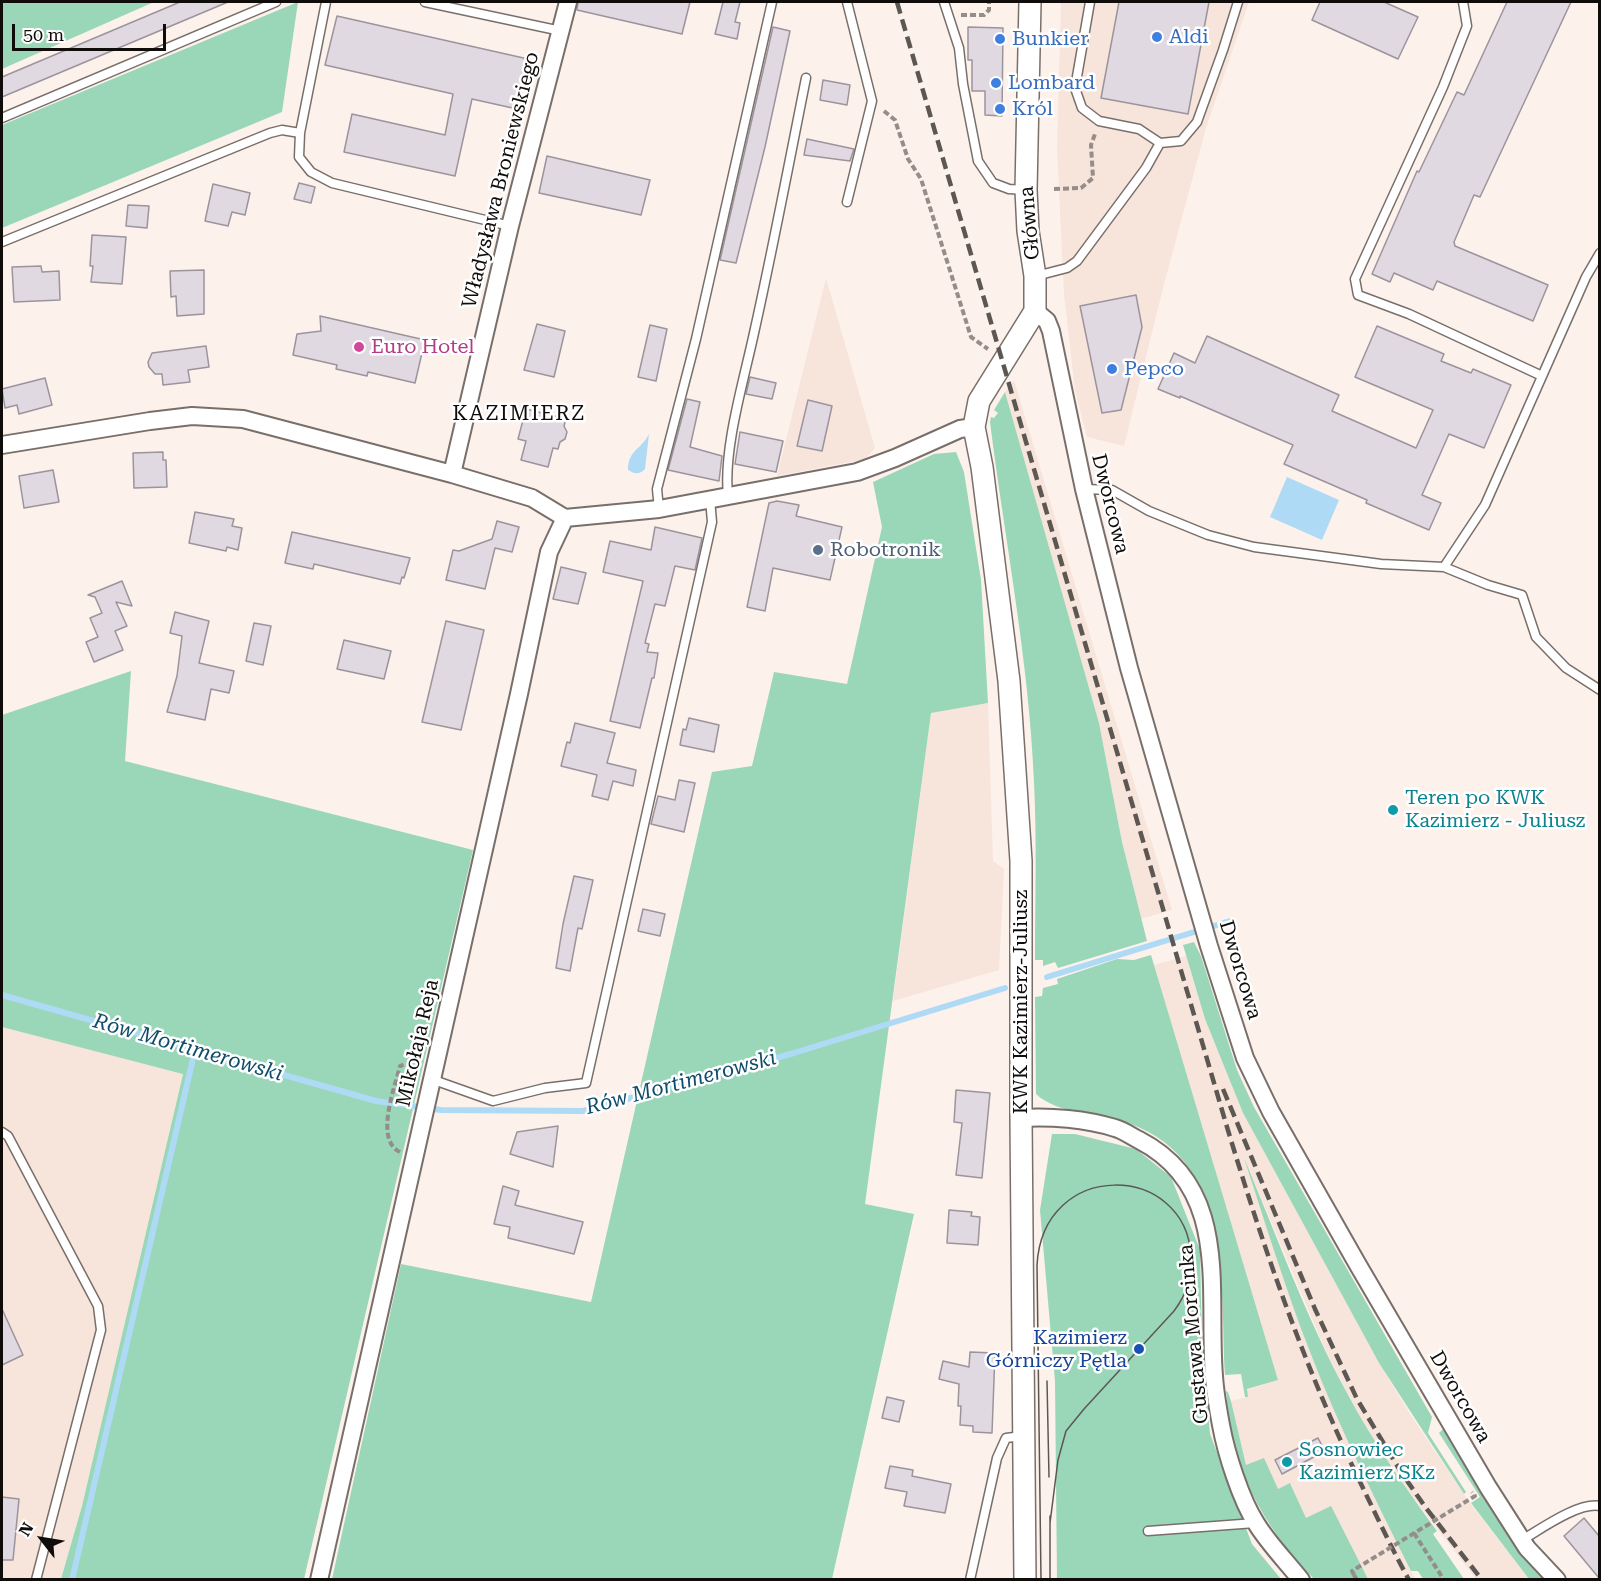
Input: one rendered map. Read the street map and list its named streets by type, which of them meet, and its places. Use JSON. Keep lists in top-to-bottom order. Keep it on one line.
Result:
{"streets":{"street":["Władysława Broniewskiego","Główna","Dworcowa","KWK Kazimierz-Juliusz","Mikołaja Reja","Gustawa Morcinka"]},"crossings":[["Główna","Dworcowa"],["KWK Kazimierz-Juliusz","Gustawa Morcinka"]],"districts":["KAZIMIERZ"],"water":["Rów Mortimerowski"],"places":["Aldi","Bunkier","Lombard","Król","Euro Hotel","Pepco","Robotronik","Teren po KWK Kazimierz - Juliusz","Kazimierz Górniczy Pętla","Sosnowiec Kazimierz SKz"],"scale_bar":"50 m","north":"top left"}
